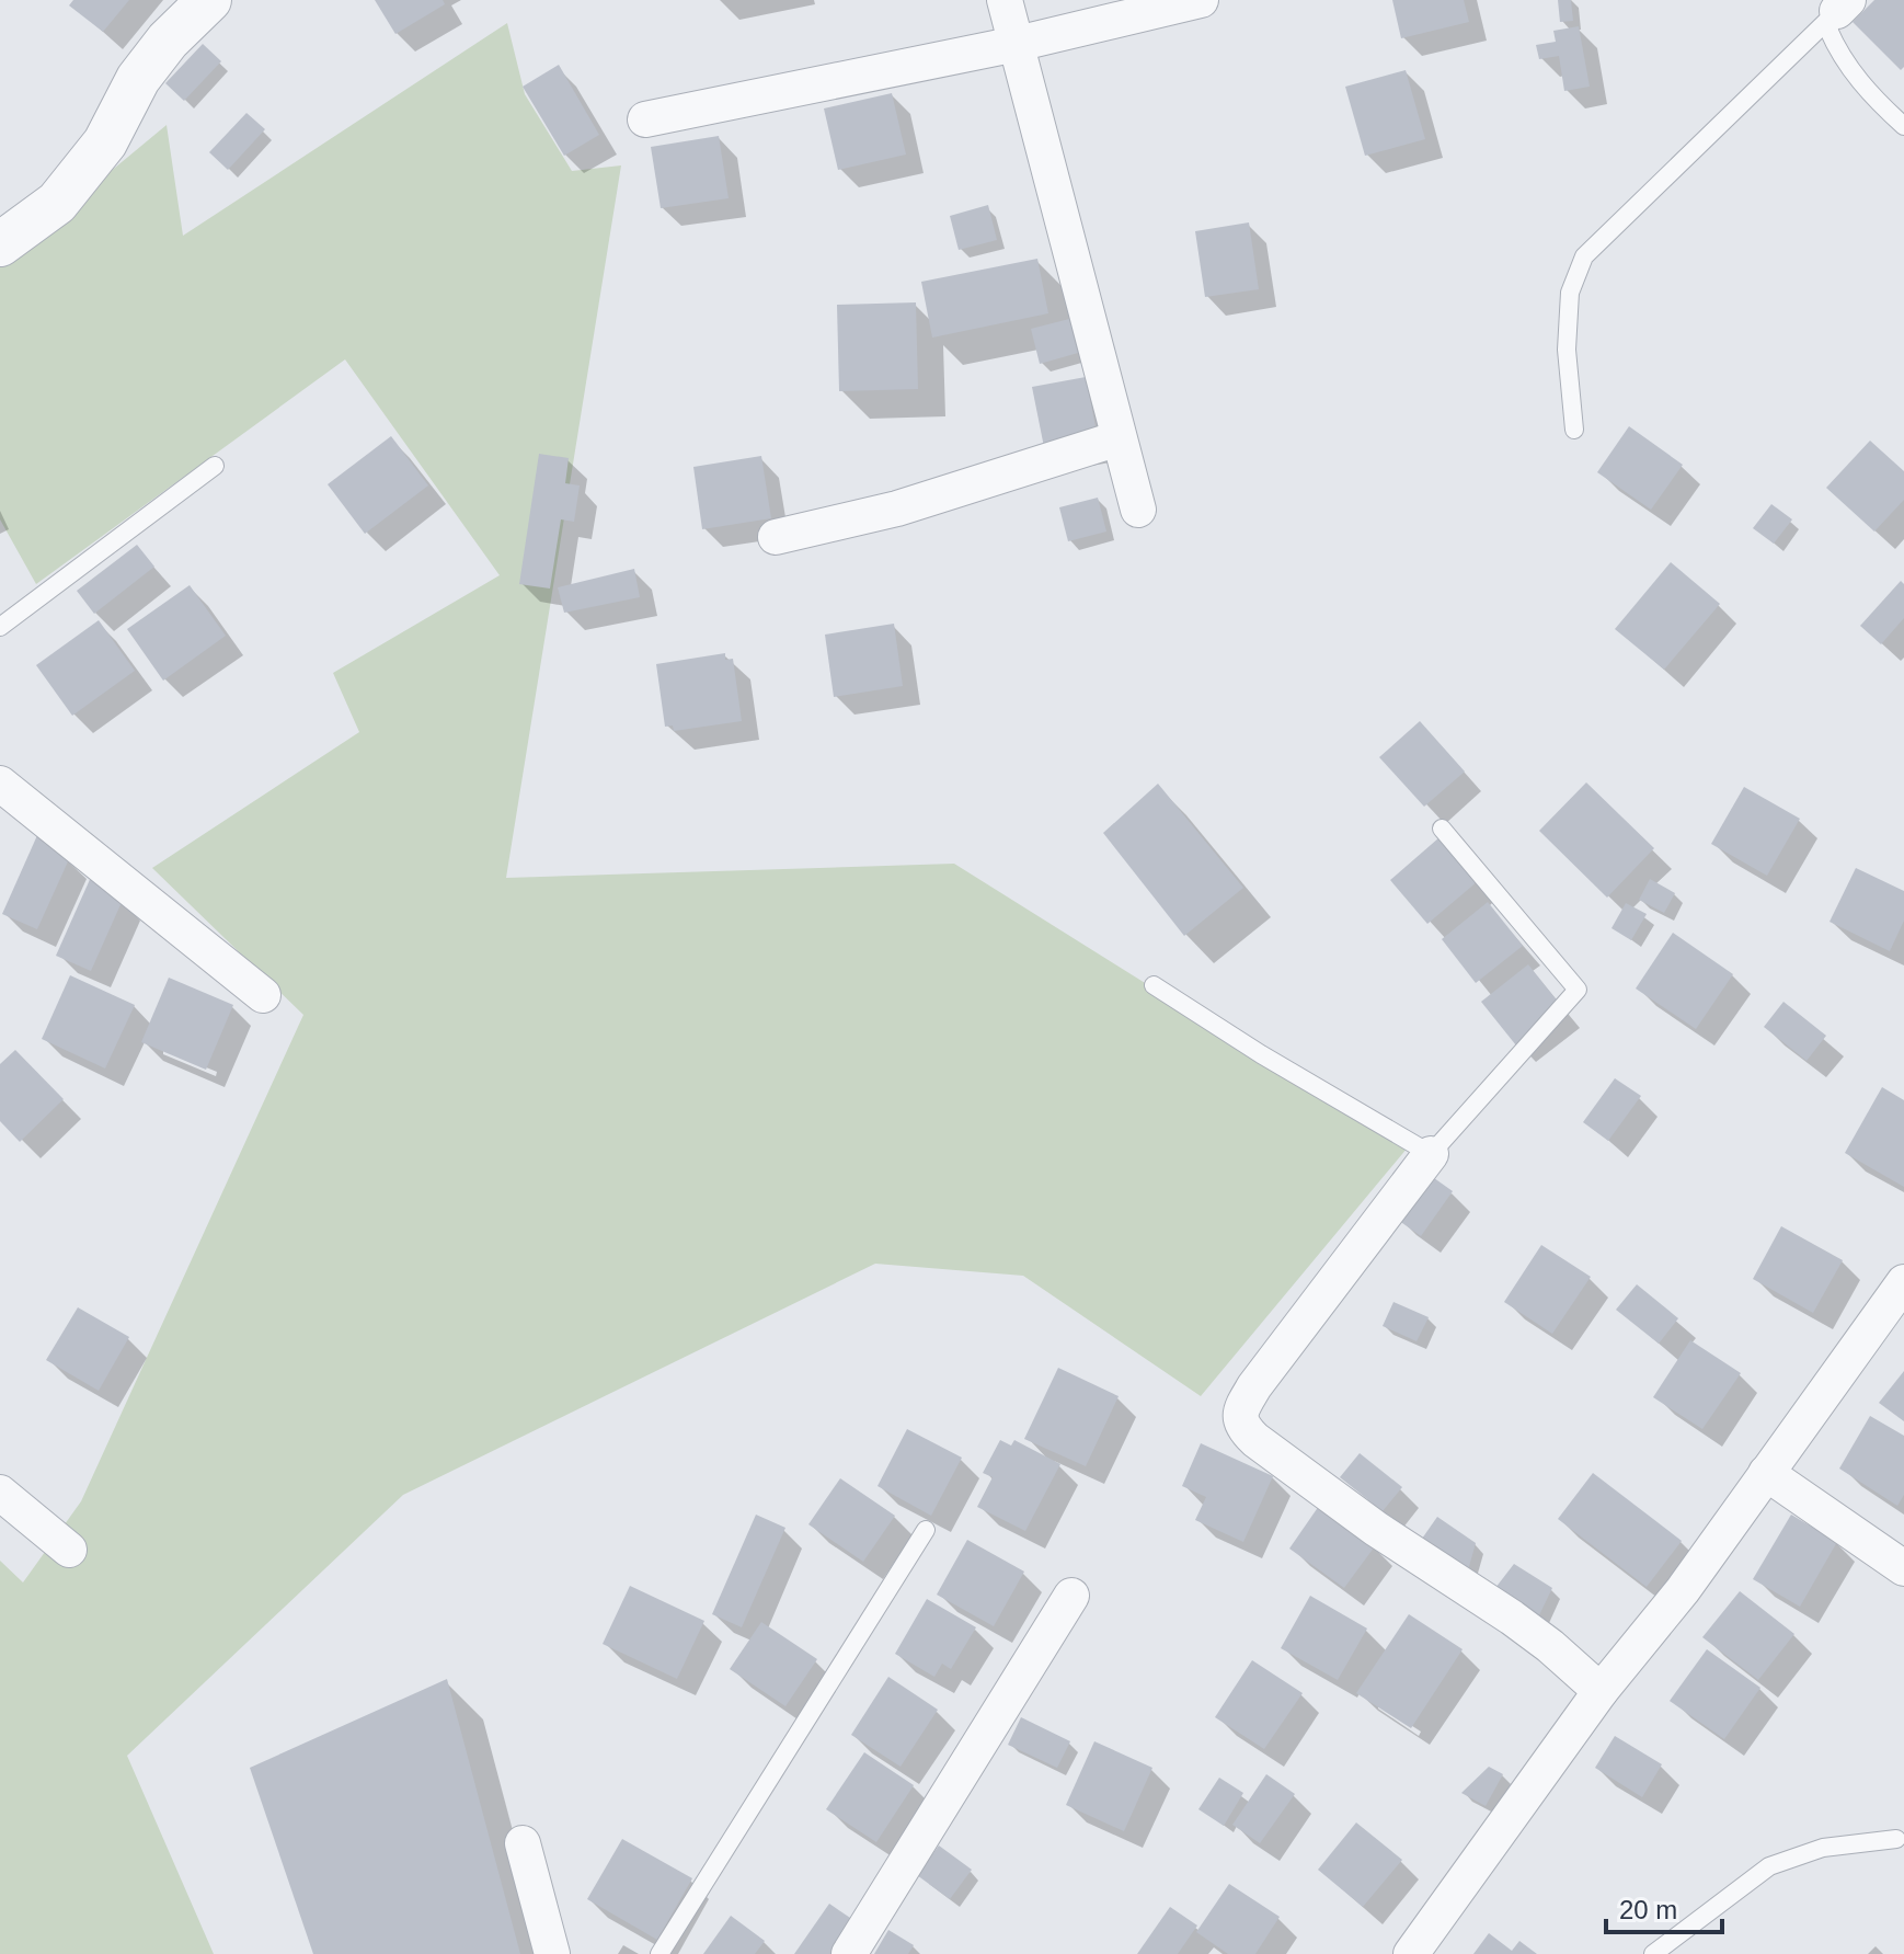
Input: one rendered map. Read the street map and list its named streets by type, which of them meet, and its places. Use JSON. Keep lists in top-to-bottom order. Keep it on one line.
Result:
{"scale_bar":"20 m"}
